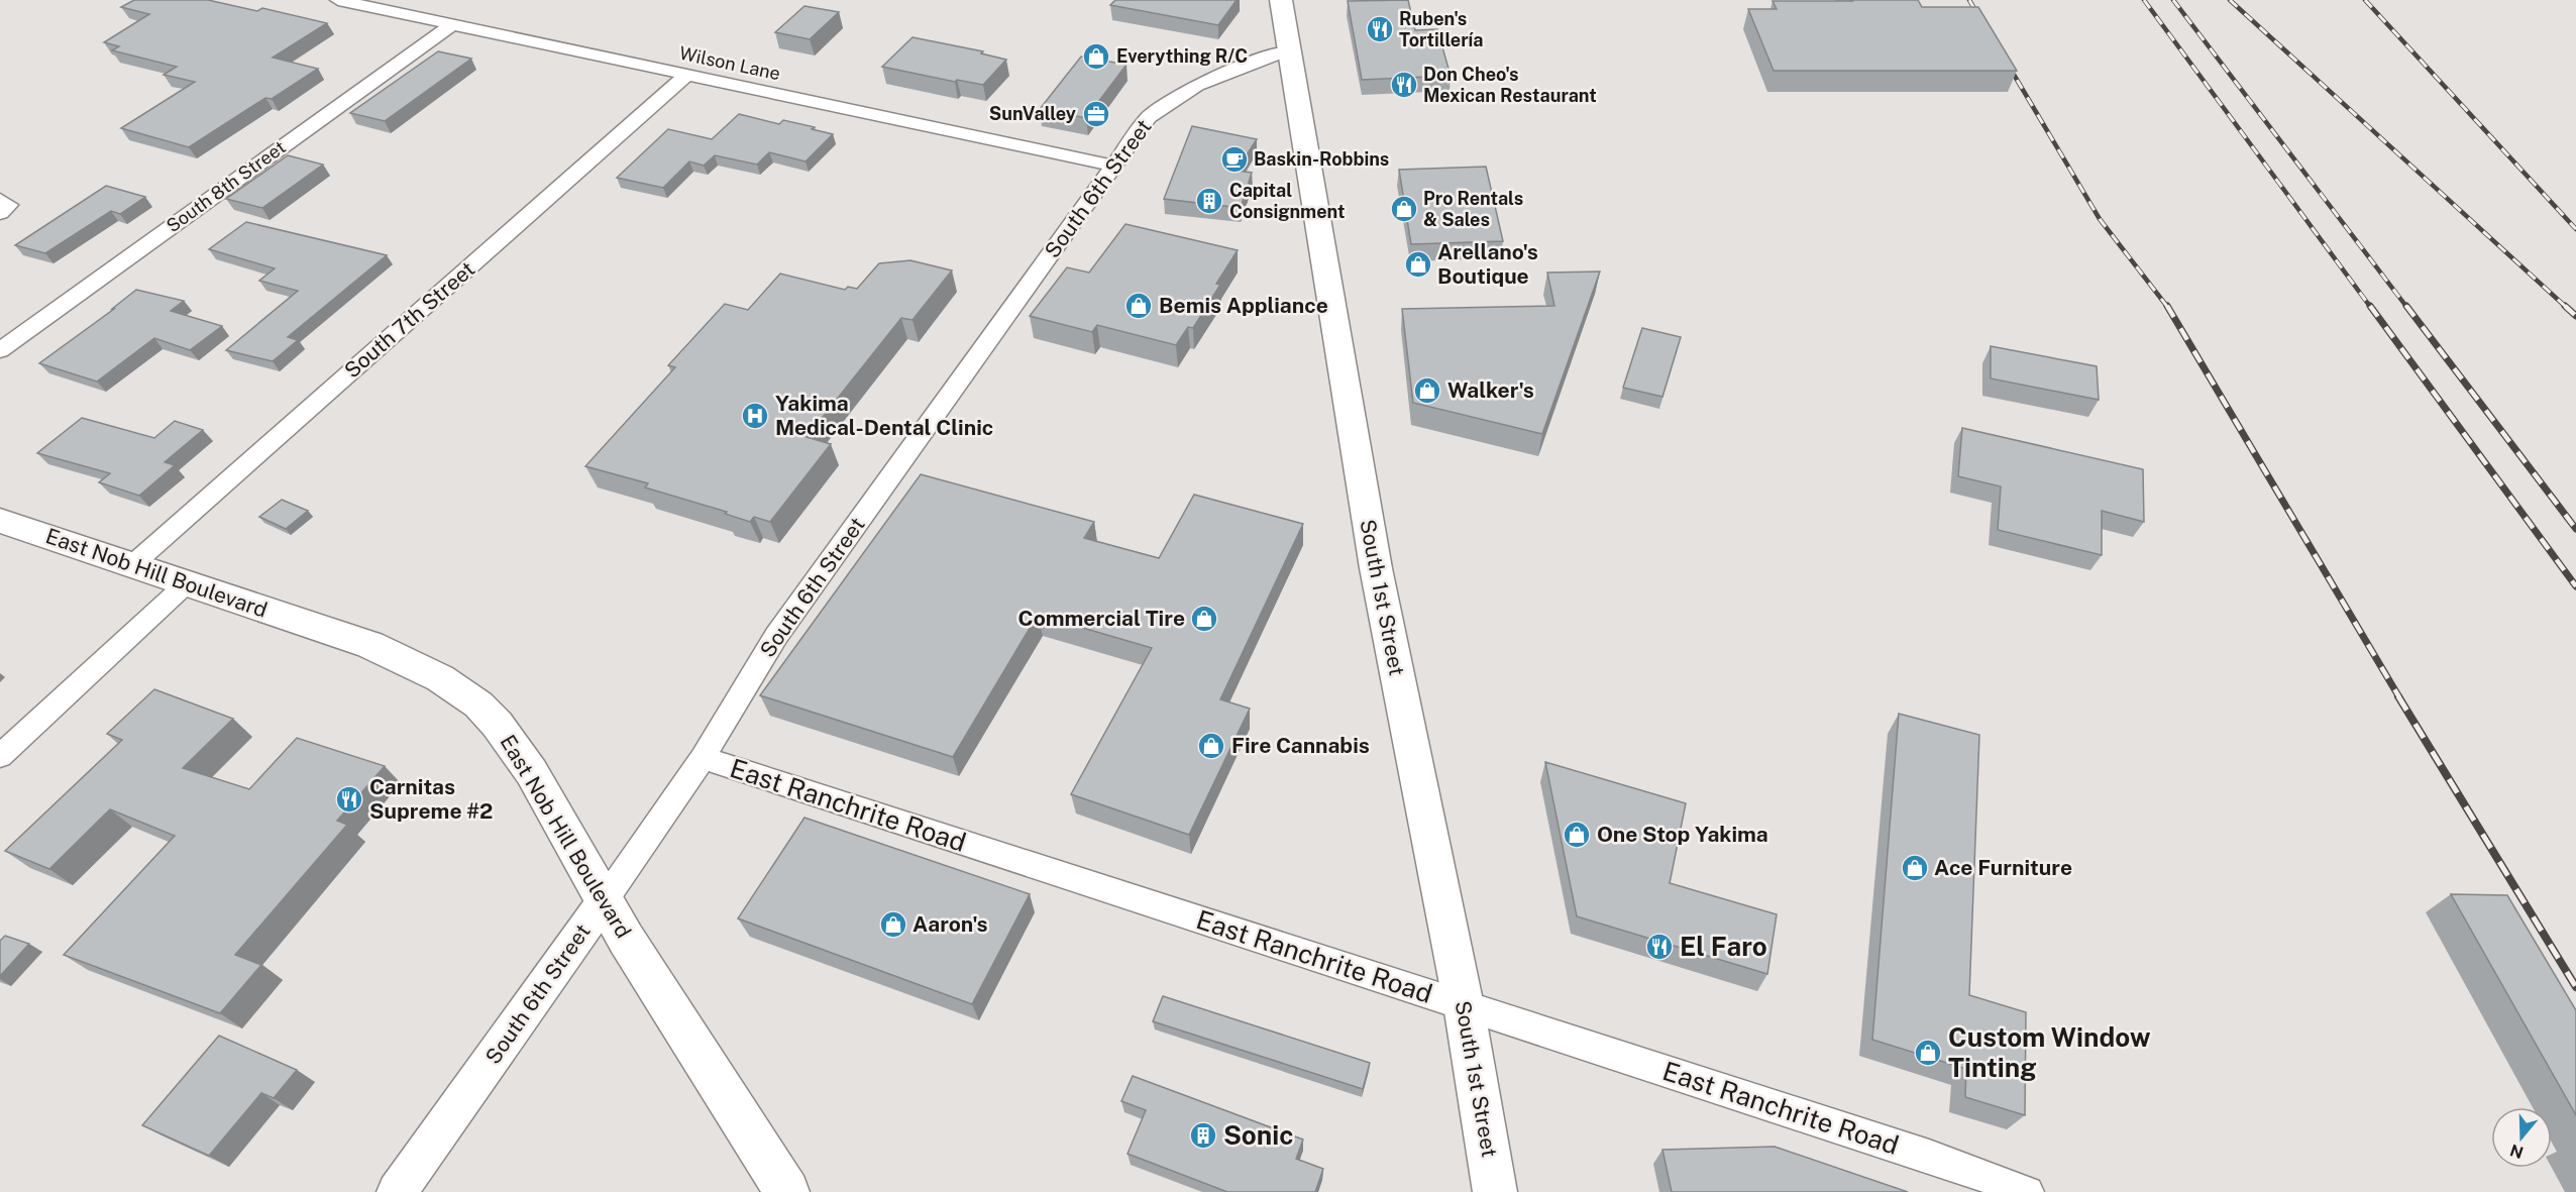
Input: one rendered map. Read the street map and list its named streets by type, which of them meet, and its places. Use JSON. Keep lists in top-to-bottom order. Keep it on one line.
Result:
{"streets":{"main road":["East Nob Hill Boulevard","South 1st Street"],"street":["Wilson Lane","South 8th Street","South 6th Street","South 7th Street","East Ranchrite Road"]},"crossings":[["Wilson Lane","South 8th Street"],["Wilson Lane","South 6th Street"],["Wilson Lane","South 7th Street"],["South 6th Street","East Nob Hill Boulevard"],["South 6th Street","South 1st Street"],["South 6th Street","East Ranchrite Road"],["South 7th Street","East Nob Hill Boulevard"],["South 1st Street","East Ranchrite Road"]],"places":{"restaurant":["Ruben's Tortillería","Don Cheo's Mexican Restaurant","Carnitas Supreme #2","El Faro"],"shop":["Everything R/C","Pro Rentals & Sales","Arellano's Boutique","Bemis Appliance","Walker's","Commercial Tire","Fire Cannabis","One Stop Yakima","Ace Furniture","Aaron's","Custom Window Tinting"],"office":["SunValley"],"cafe":["Baskin-Robbins"],"building":["Capital Consignment","Sonic"],"hospital":["Yakima Medical-Dental Clinic"]},"north":"bottom"}
